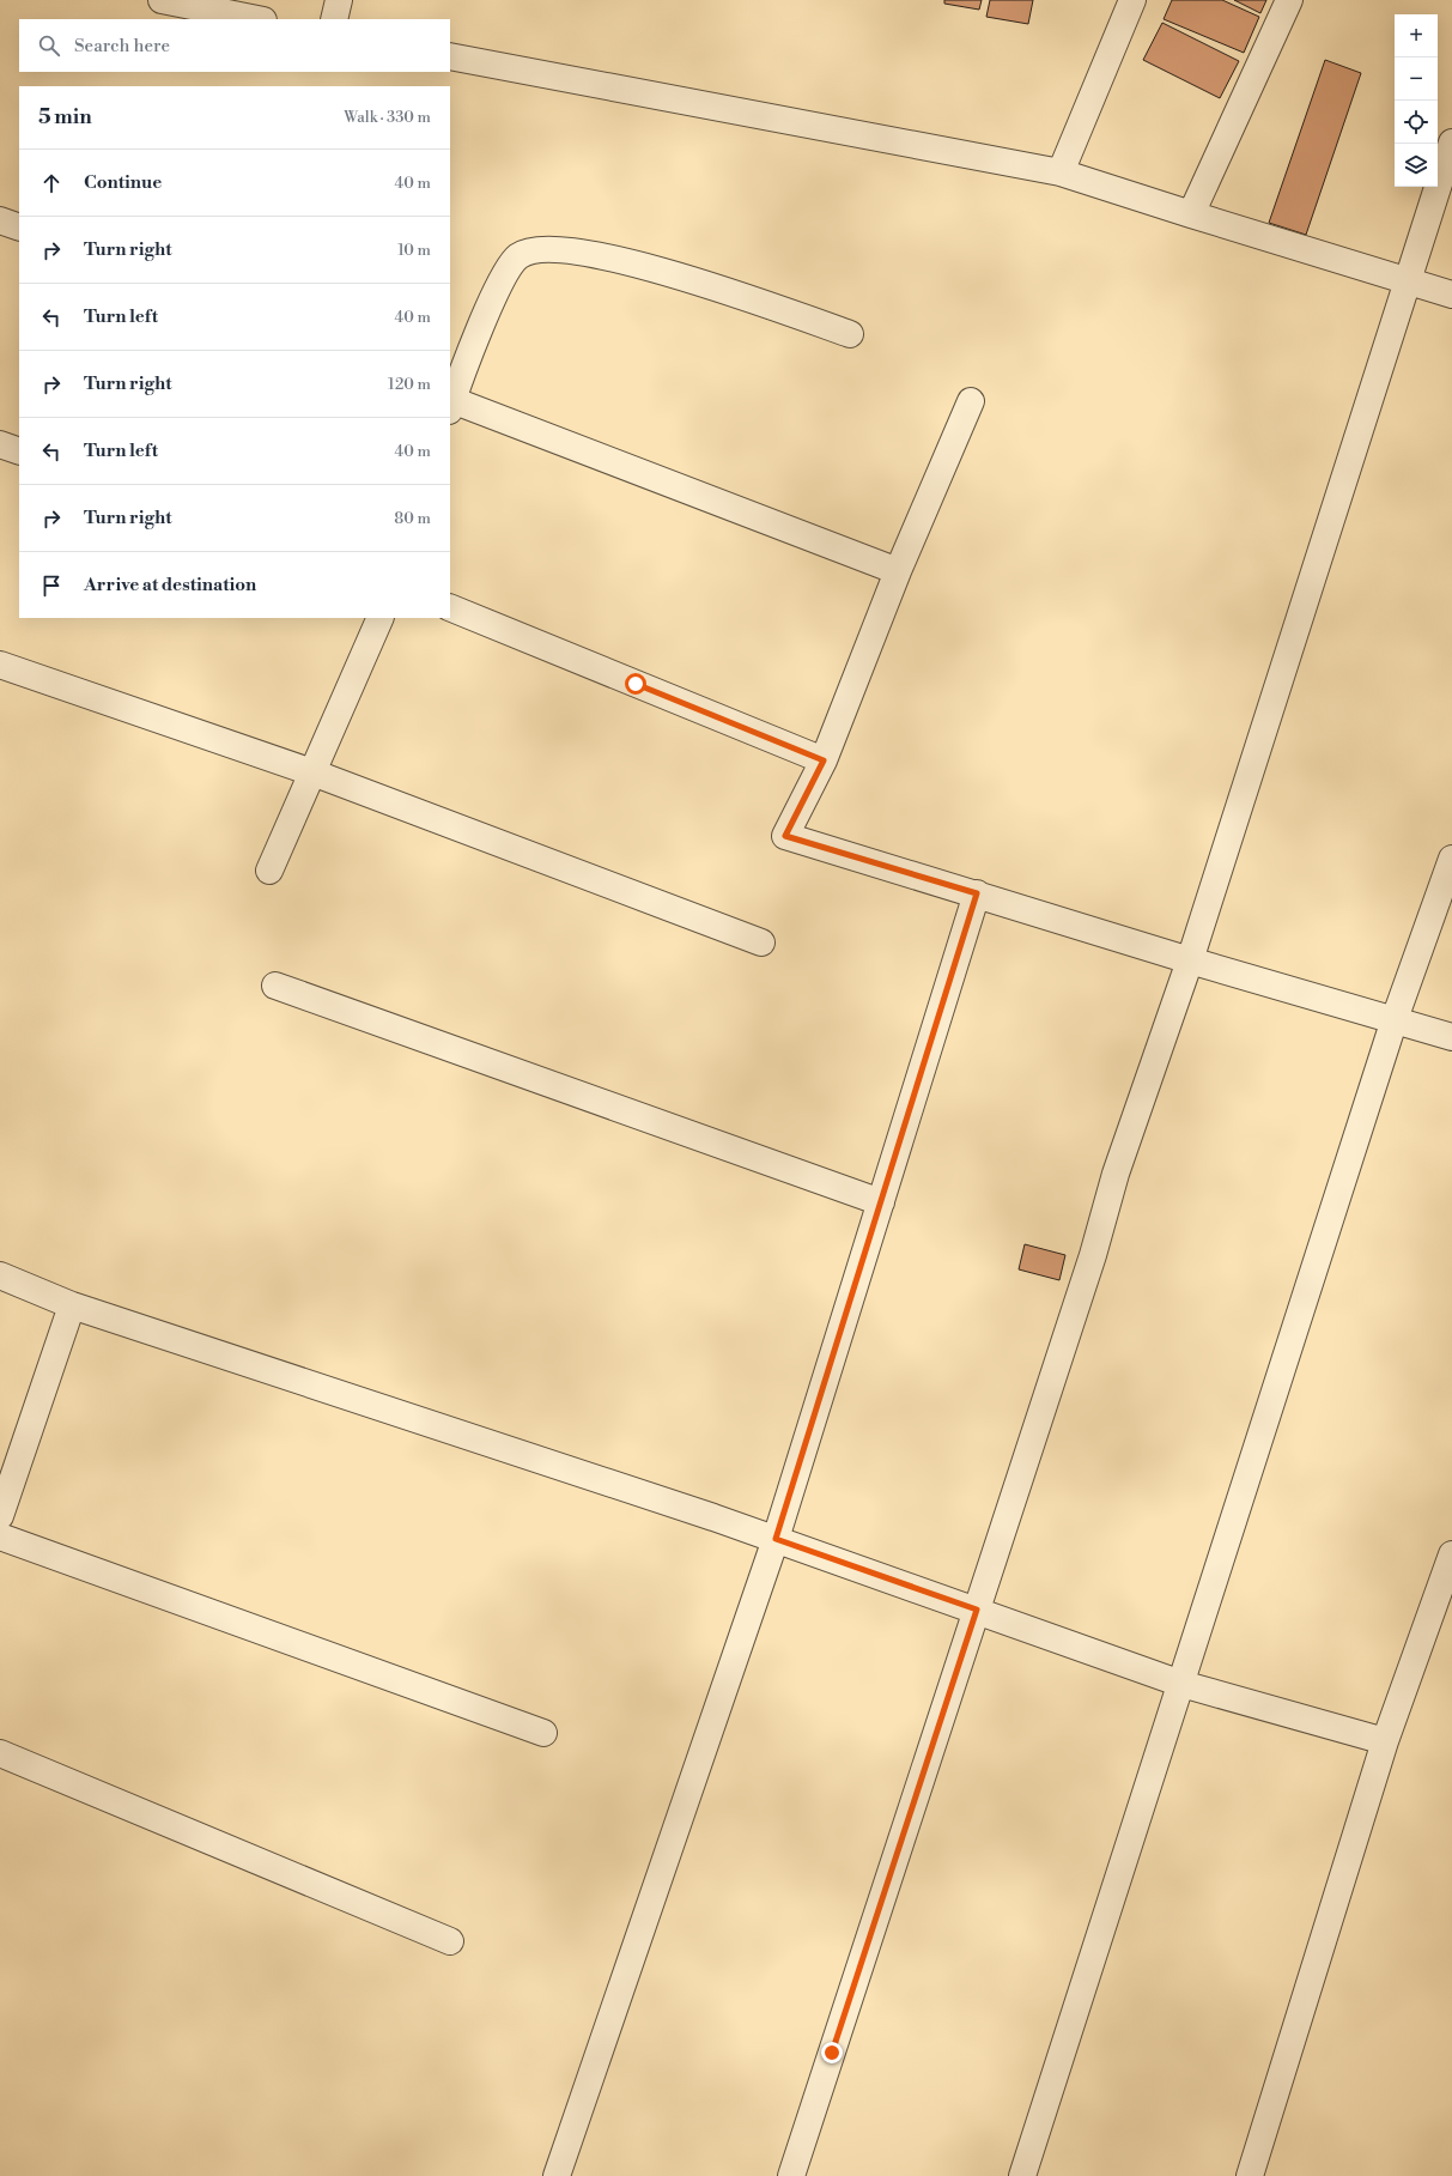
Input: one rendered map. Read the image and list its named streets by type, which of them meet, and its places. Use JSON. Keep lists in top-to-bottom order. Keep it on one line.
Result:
{"page":{"map_buttons":["+","−"],"search":"Search here","heading":["5 min","Walk · 330 m"],"list":[["Continue","40 m"],["Turn right","10 m"],["Turn left","40 m"],["Turn right","120 m"],["Turn left","40 m"],["Turn right","80 m"],"Arrive at destination"]}}
